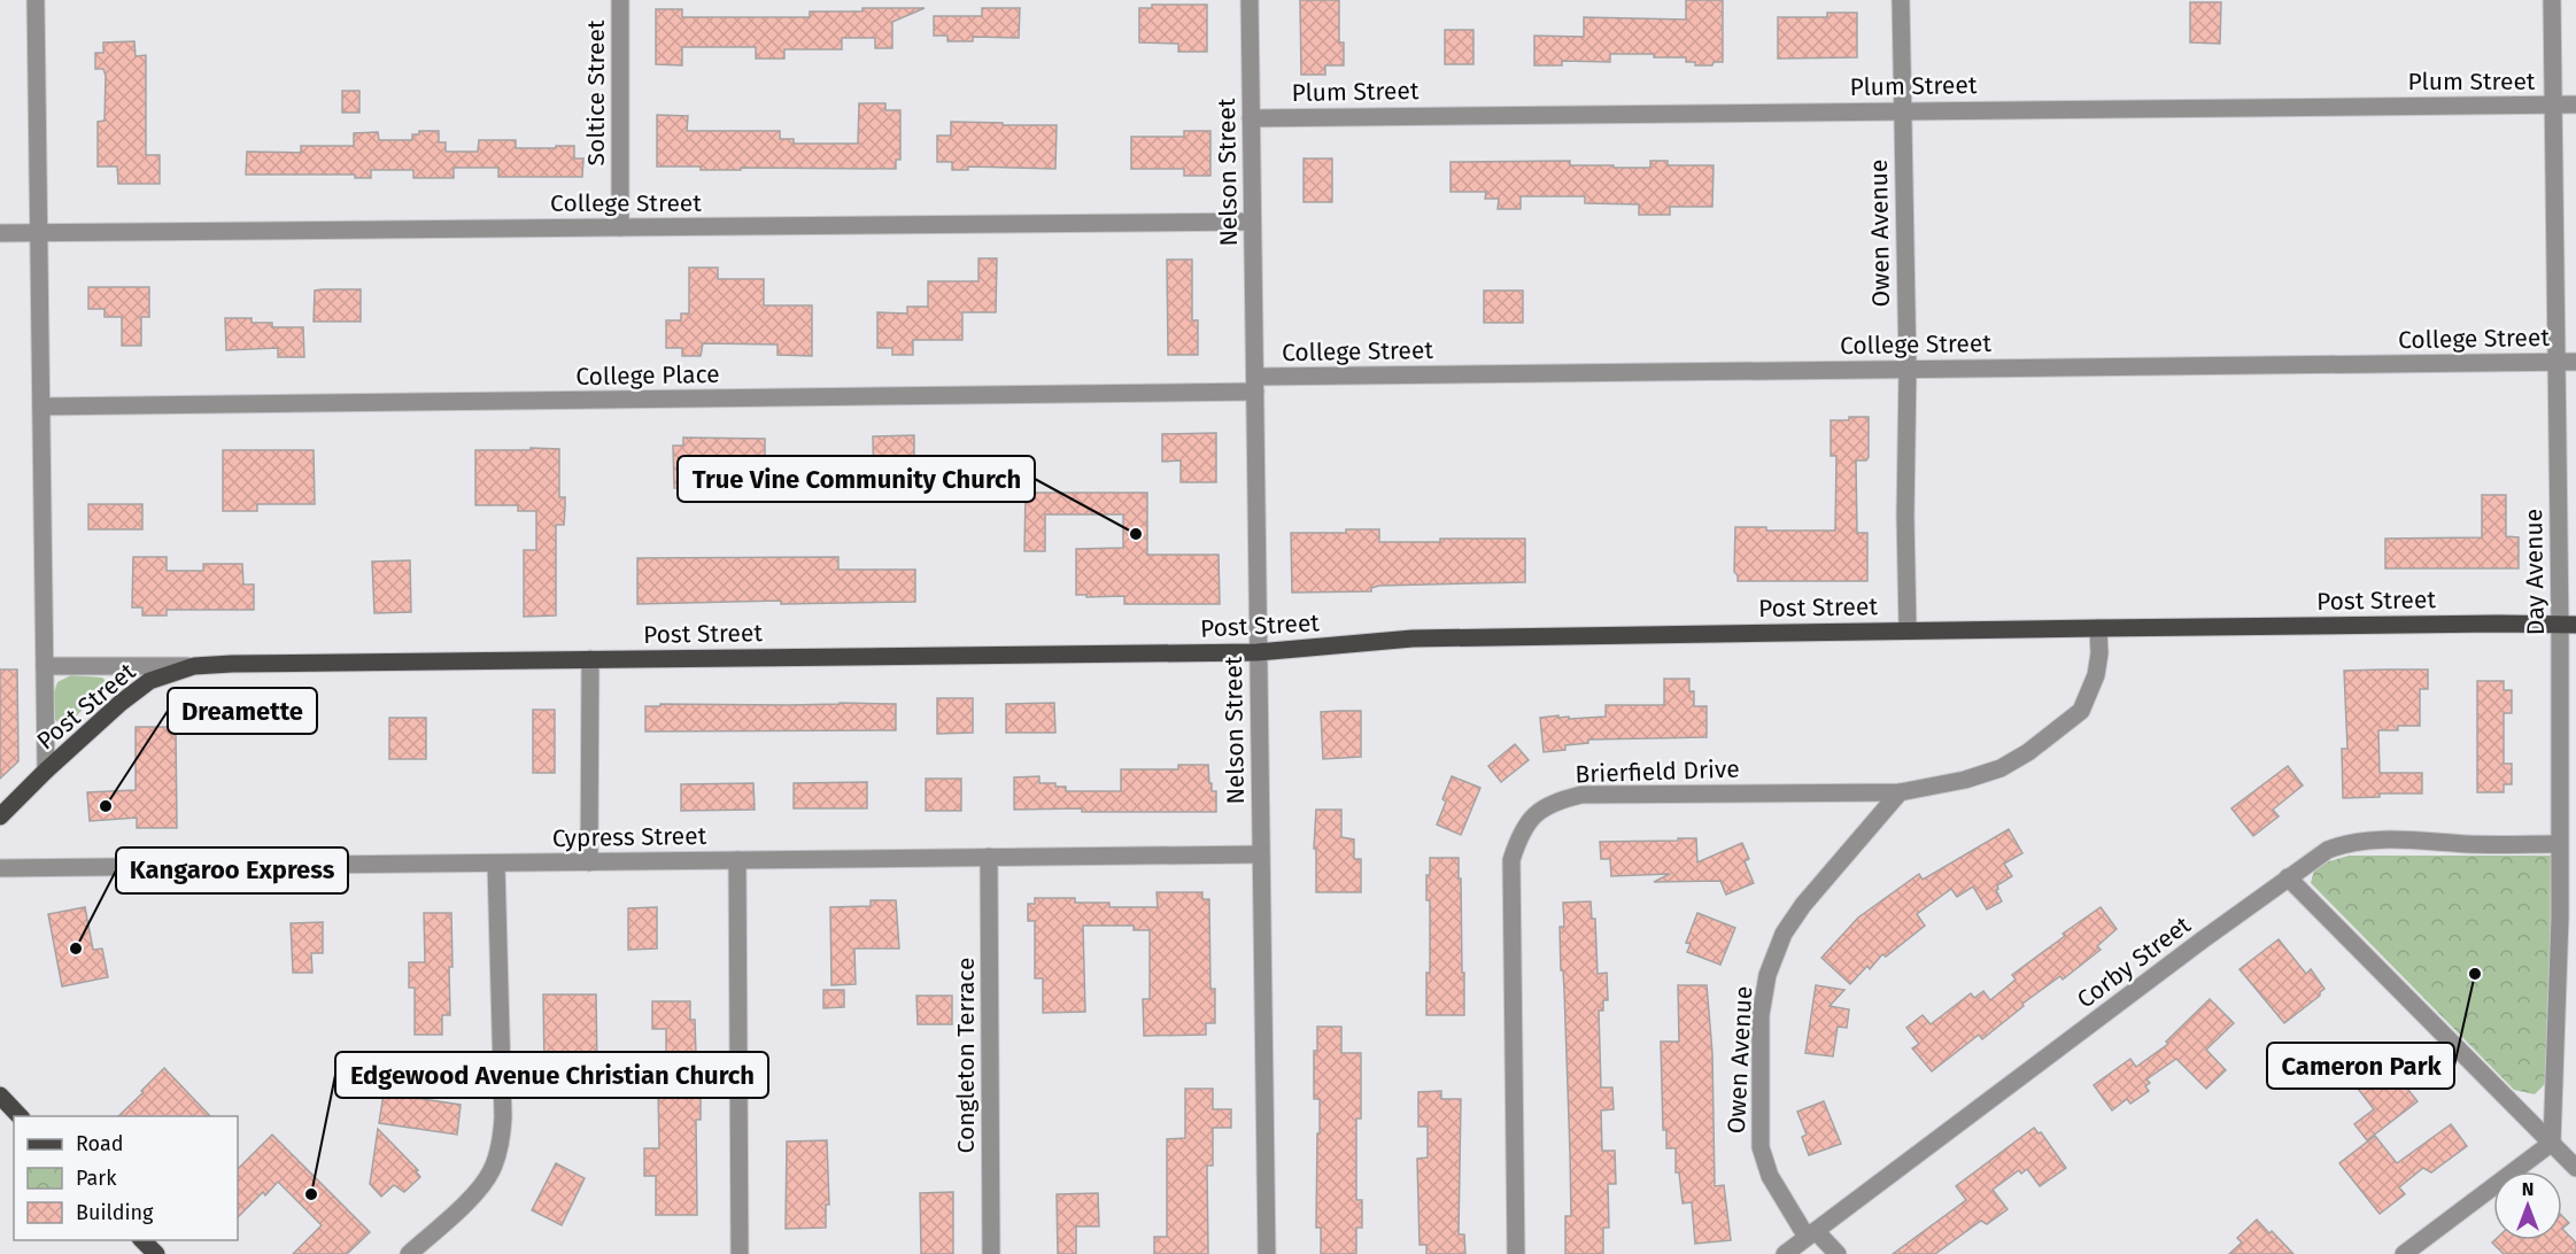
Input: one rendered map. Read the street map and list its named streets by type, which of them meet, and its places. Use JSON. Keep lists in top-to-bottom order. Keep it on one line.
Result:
{"streets":{"main road":["Post Street"],"street":["Plum Street","Soltice Street","Nelson Street","College Street","Owen Avenue","College Place","Day Avenue","Brierfield Drive","Cypress Street","Corby Street","Congleton Terrace"]},"crossings":[["Plum Street","Nelson Street"],["Plum Street","Owen Avenue"],["Plum Street","Day Avenue"],["Soltice Street","College Street"],["Nelson Street","College Street"],["Nelson Street","College Place"],["Nelson Street","Post Street"],["Nelson Street","Cypress Street"],["College Street","Owen Avenue"],["College Street","College Place"],["College Street","Day Avenue"],["Owen Avenue","Post Street"],["Owen Avenue","Brierfield Drive"],["Owen Avenue","Corby Street"],["Day Avenue","Post Street"],["Day Avenue","Corby Street"],["Post Street","Brierfield Drive"],["Cypress Street","Congleton Terrace"]],"places":["True Vine Community Church","Dreamette","Kangaroo Express","Cameron Park","Edgewood Avenue Christian Church"],"legend":["Road","Park","Building"],"north":"top"}
